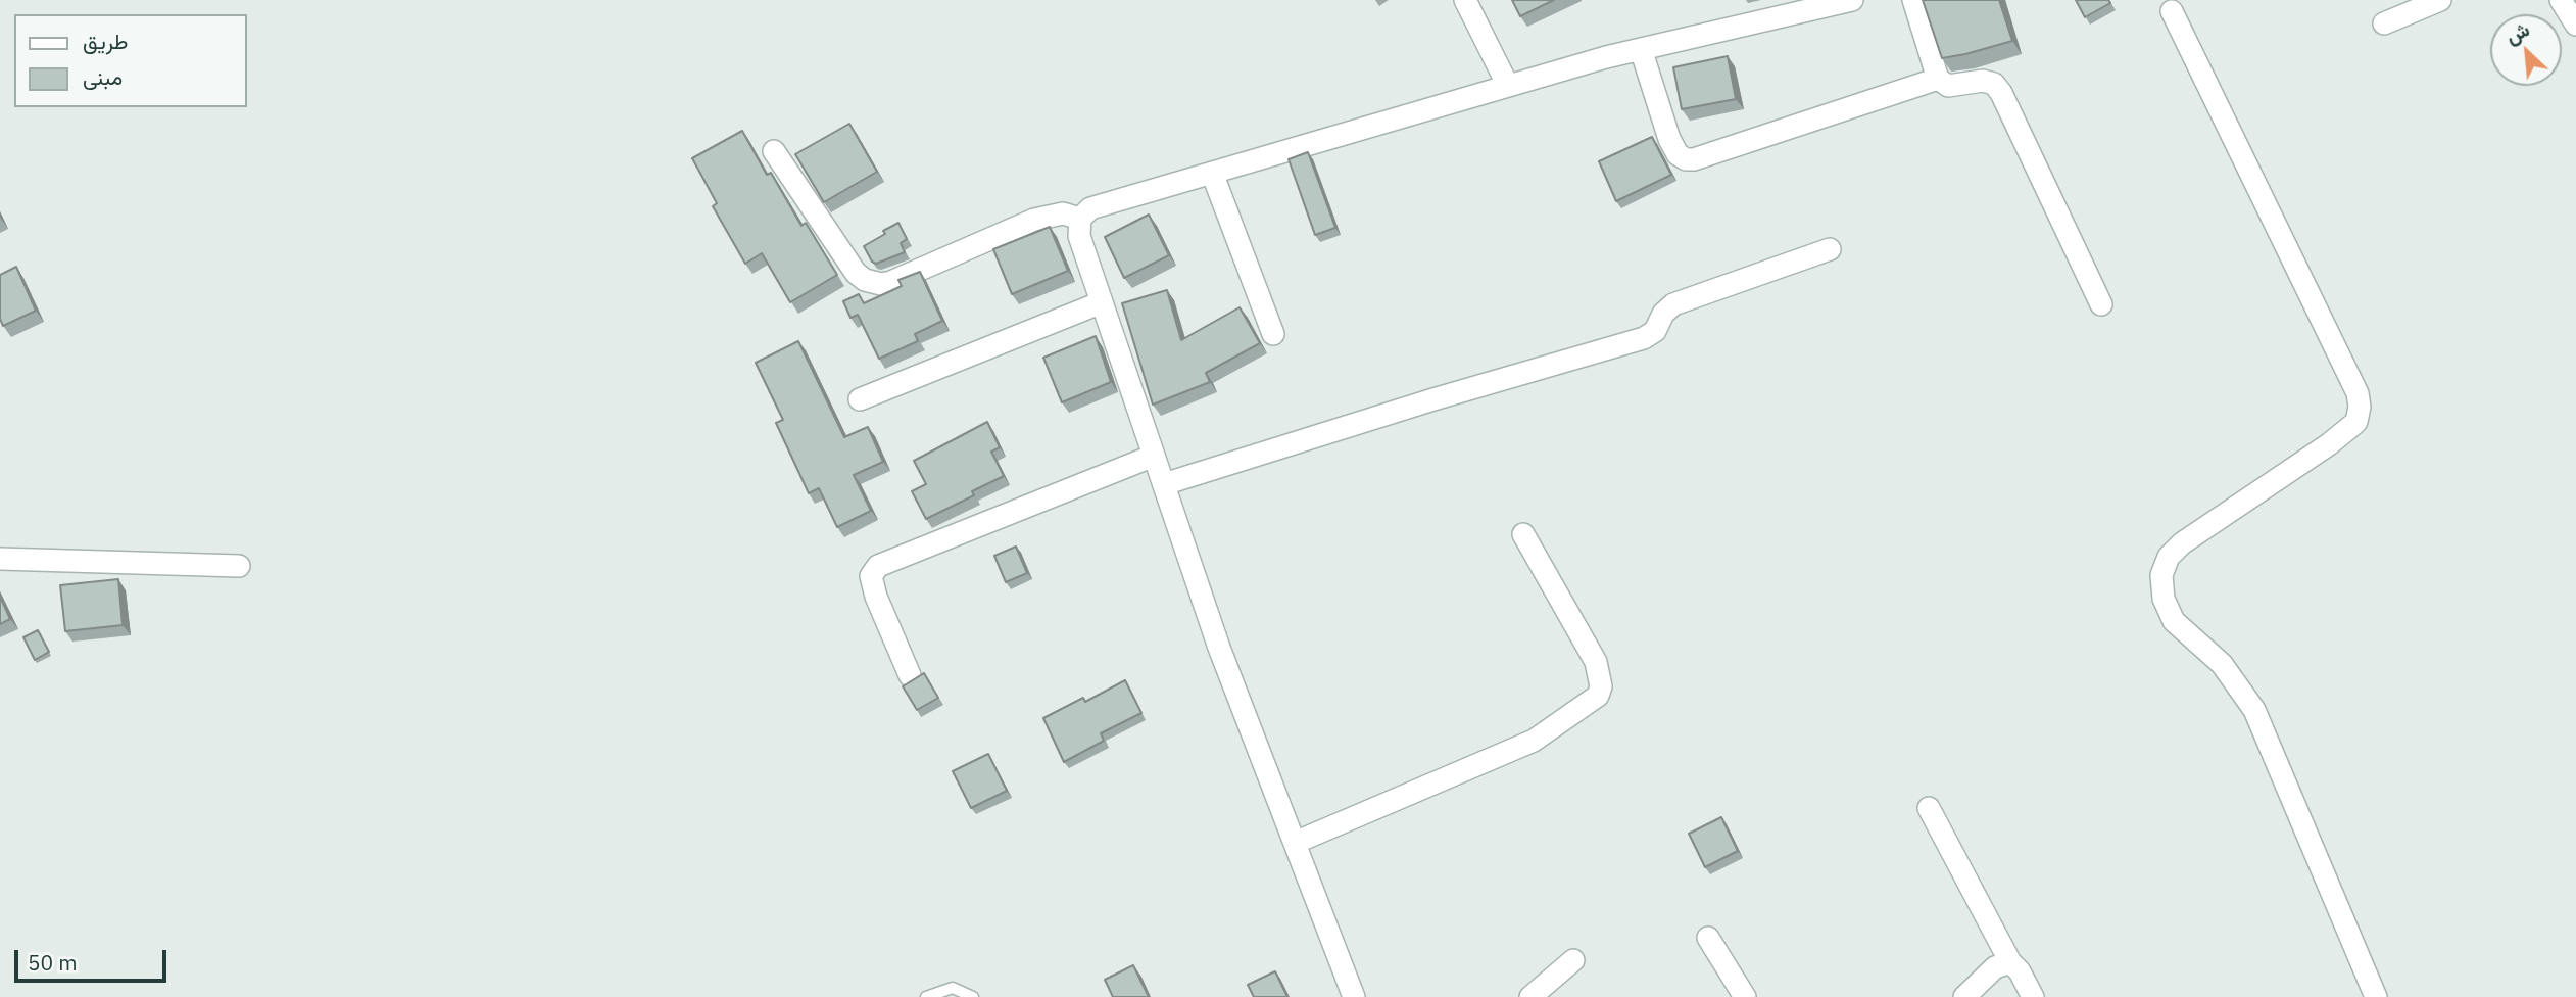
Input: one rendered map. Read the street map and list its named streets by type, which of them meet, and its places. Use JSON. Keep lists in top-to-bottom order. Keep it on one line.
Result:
{"legend":["طريق","مبنى"],"scale_bar":"50 m","north":"top left"}
